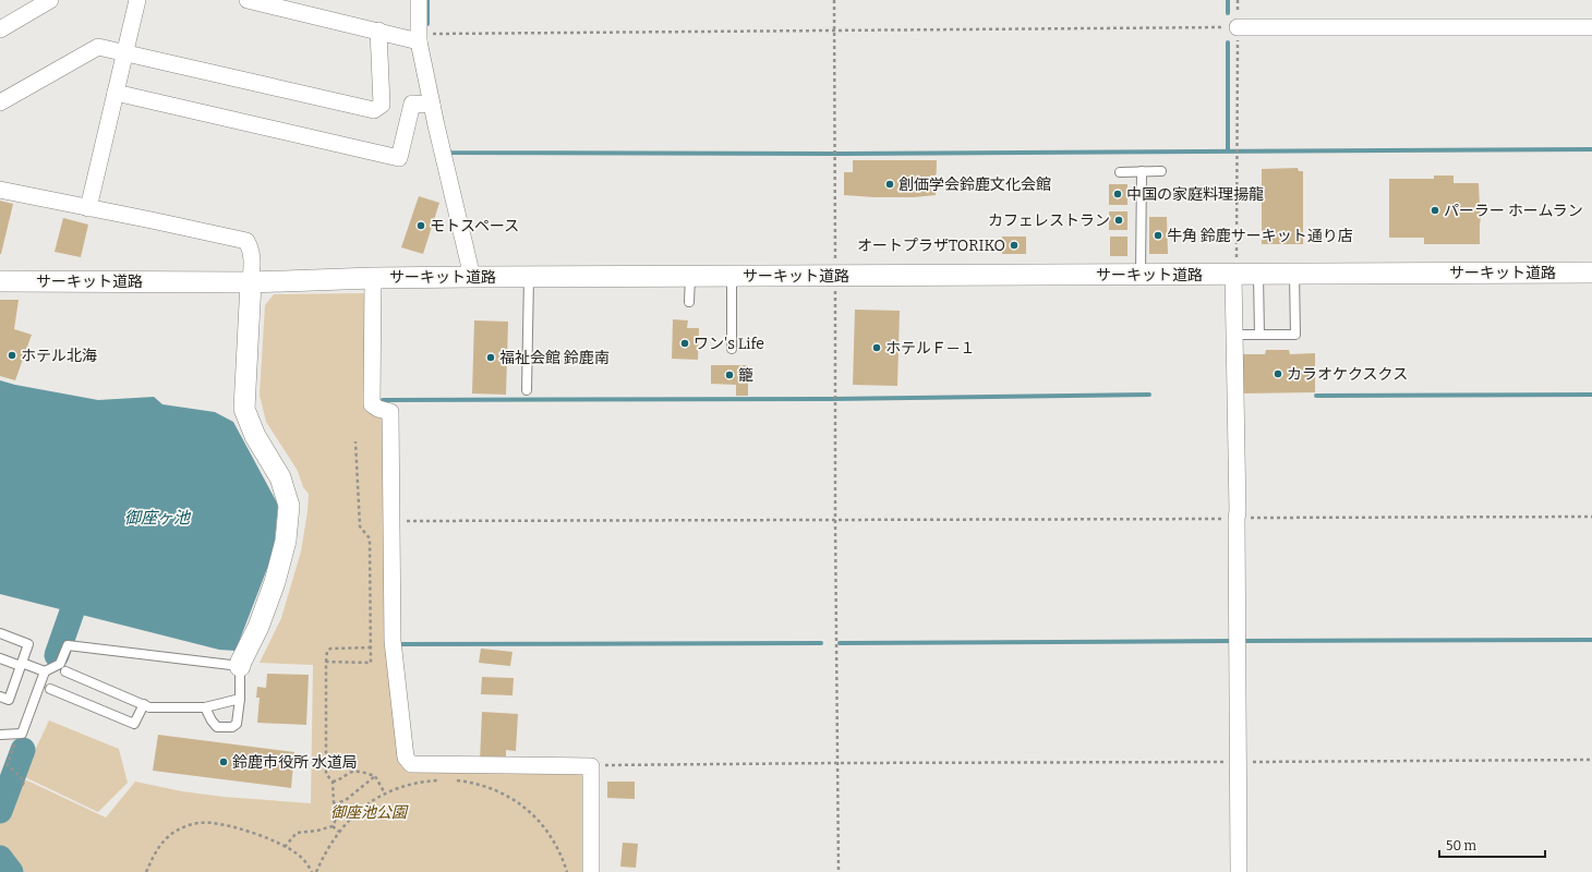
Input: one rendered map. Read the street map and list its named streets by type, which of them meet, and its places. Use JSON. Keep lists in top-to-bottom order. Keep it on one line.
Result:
{"streets":{"street":["サーキット道路"]},"water":["御座ヶ池"],"parks":["御座池公園"],"places":["創価学会鈴鹿文化会館","中国の家庭料理揚龍","パーラー ホームラン","カフェレストラン","モトスペース","牛角 鈴鹿サーキット通り店","オートプラザTORIKO","ワン's Life","ホテルＦ―１","ホテル北海","福祉会館 鈴鹿南","カラオケクスクス","籠","鈴鹿市役所 水道局"],"scale_bar":"50 m"}
